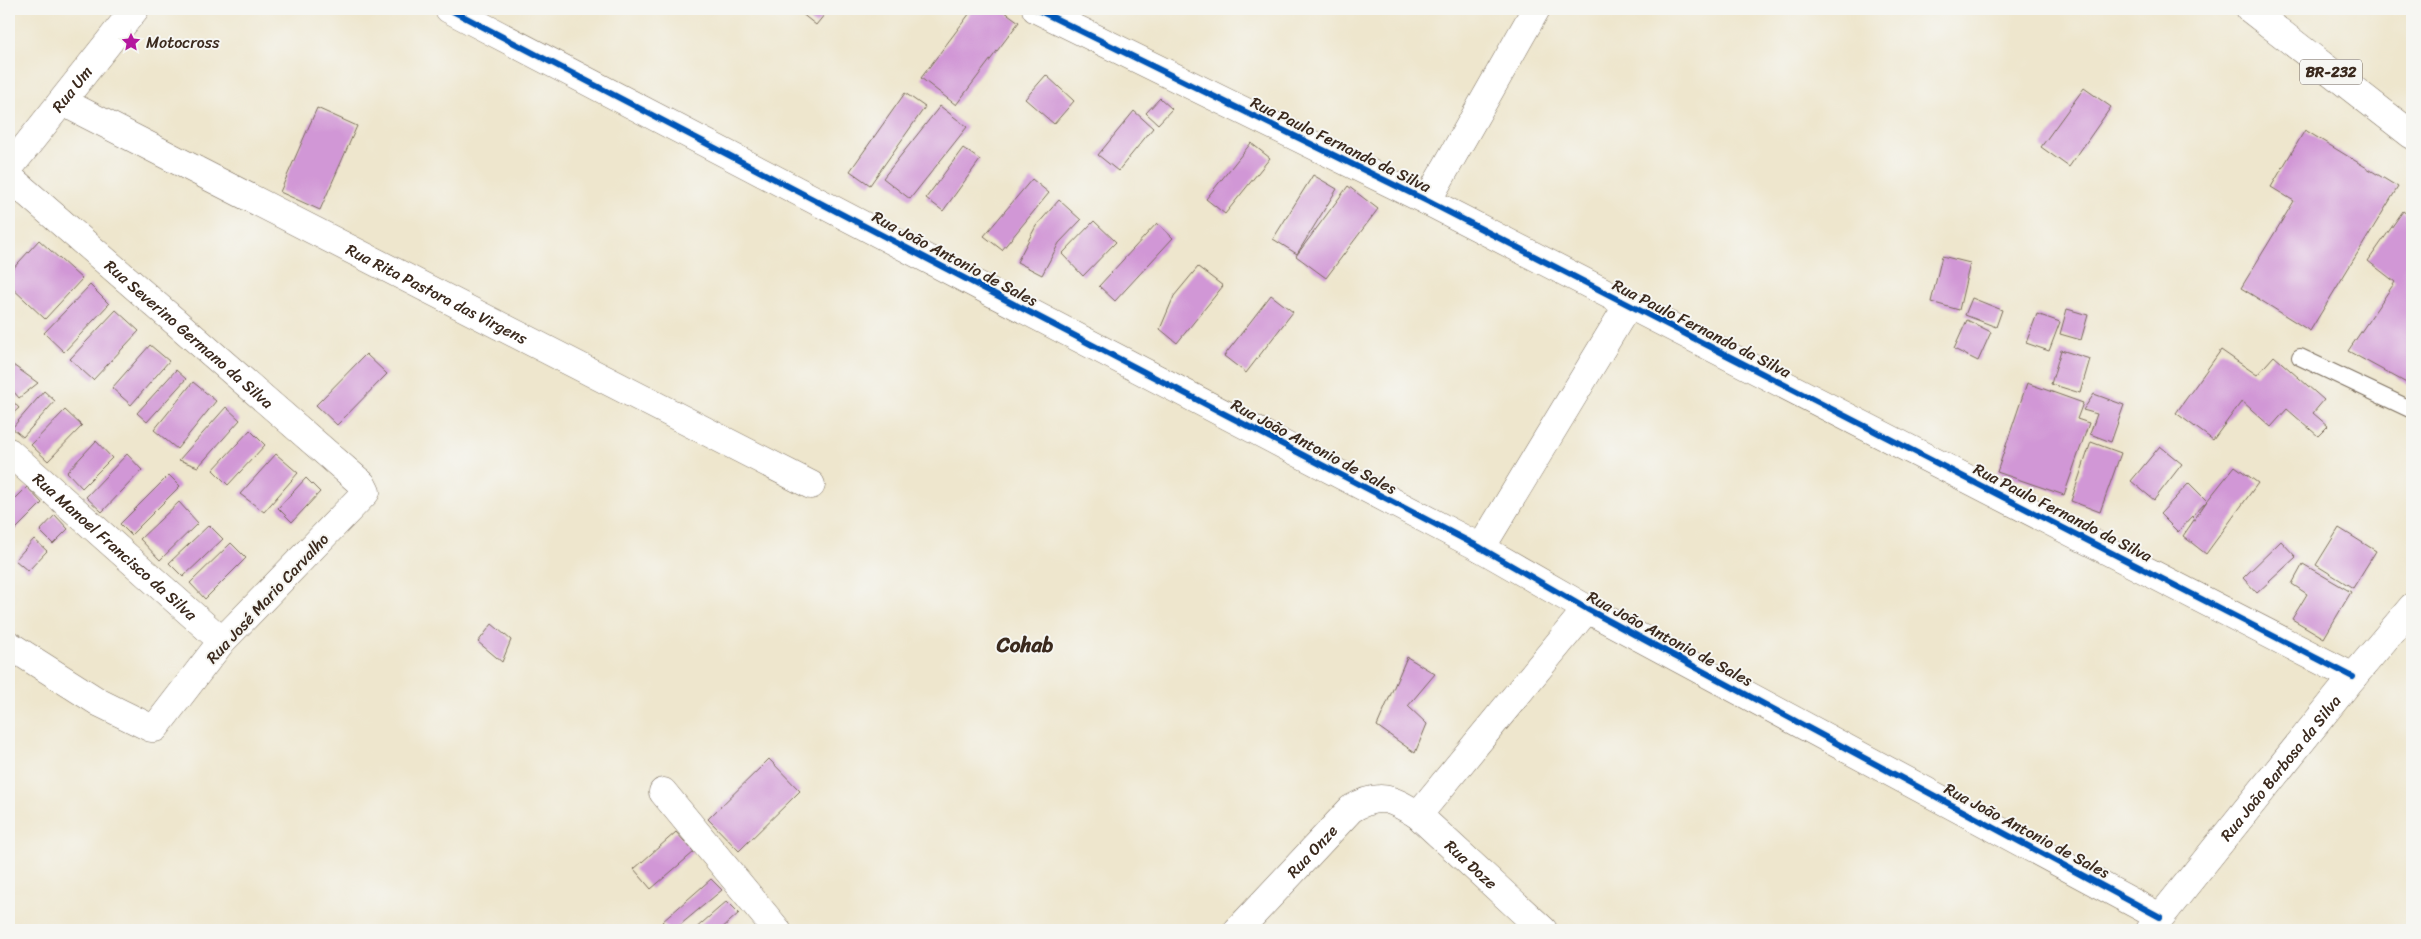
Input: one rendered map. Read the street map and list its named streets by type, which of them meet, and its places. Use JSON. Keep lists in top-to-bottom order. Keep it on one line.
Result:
{"streets":{"street":["BR-232","Rua Um","Rua Paulo Fernando da Silva","Rua João Antonio de Sales","Rua Rita Pastora das Virgens","Rua Severino Germano da Silva","Rua Manoel Francisco da Silva","Rua José Mario Carvalho","Rua João Barbosa da Silva","Rua Onze","Rua Doze"]},"crossings":[["Rua Um","Rua Rita Pastora das Virgens"],["Rua Paulo Fernando da Silva","Rua João Barbosa da Silva"],["Rua João Antonio de Sales","Rua João Barbosa da Silva"],["Rua Severino Germano da Silva","Rua José Mario Carvalho"],["Rua Manoel Francisco da Silva","Rua José Mario Carvalho"],["Rua Onze","Rua Doze"]],"districts":["Cohab"],"places":{"place":["Motocross"]}}
